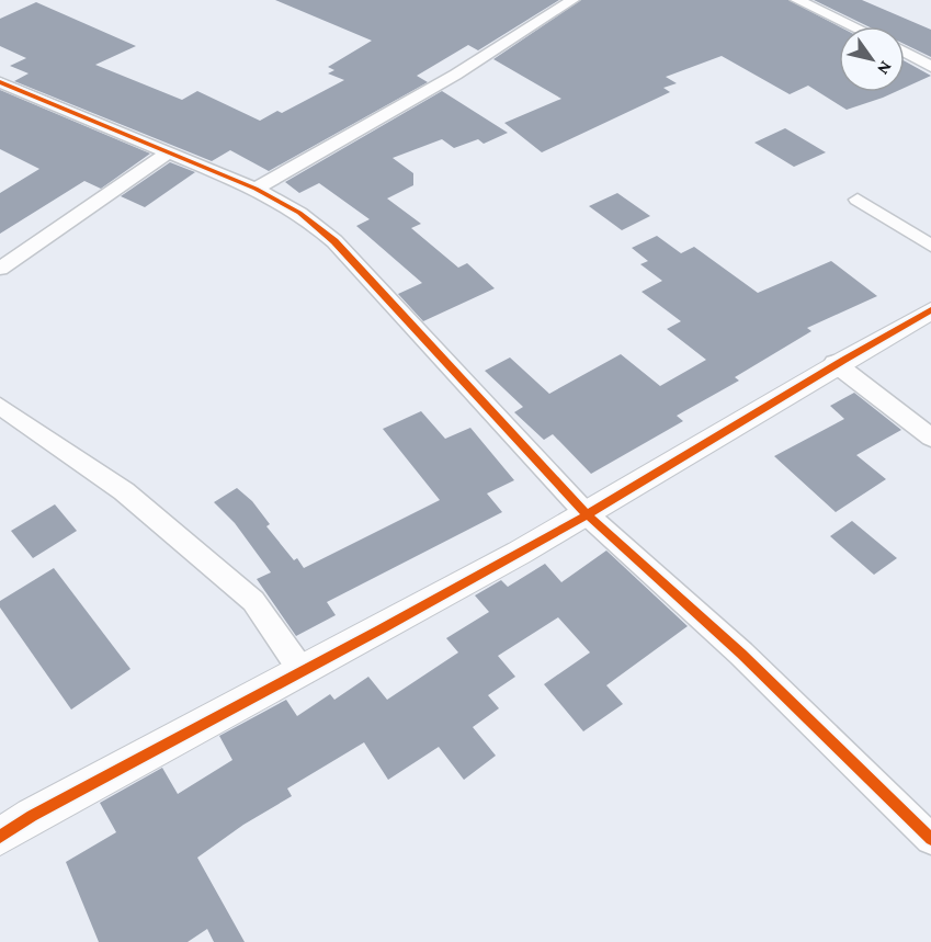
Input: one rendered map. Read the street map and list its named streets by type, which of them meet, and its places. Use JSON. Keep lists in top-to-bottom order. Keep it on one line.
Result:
{"north":"bottom right"}
